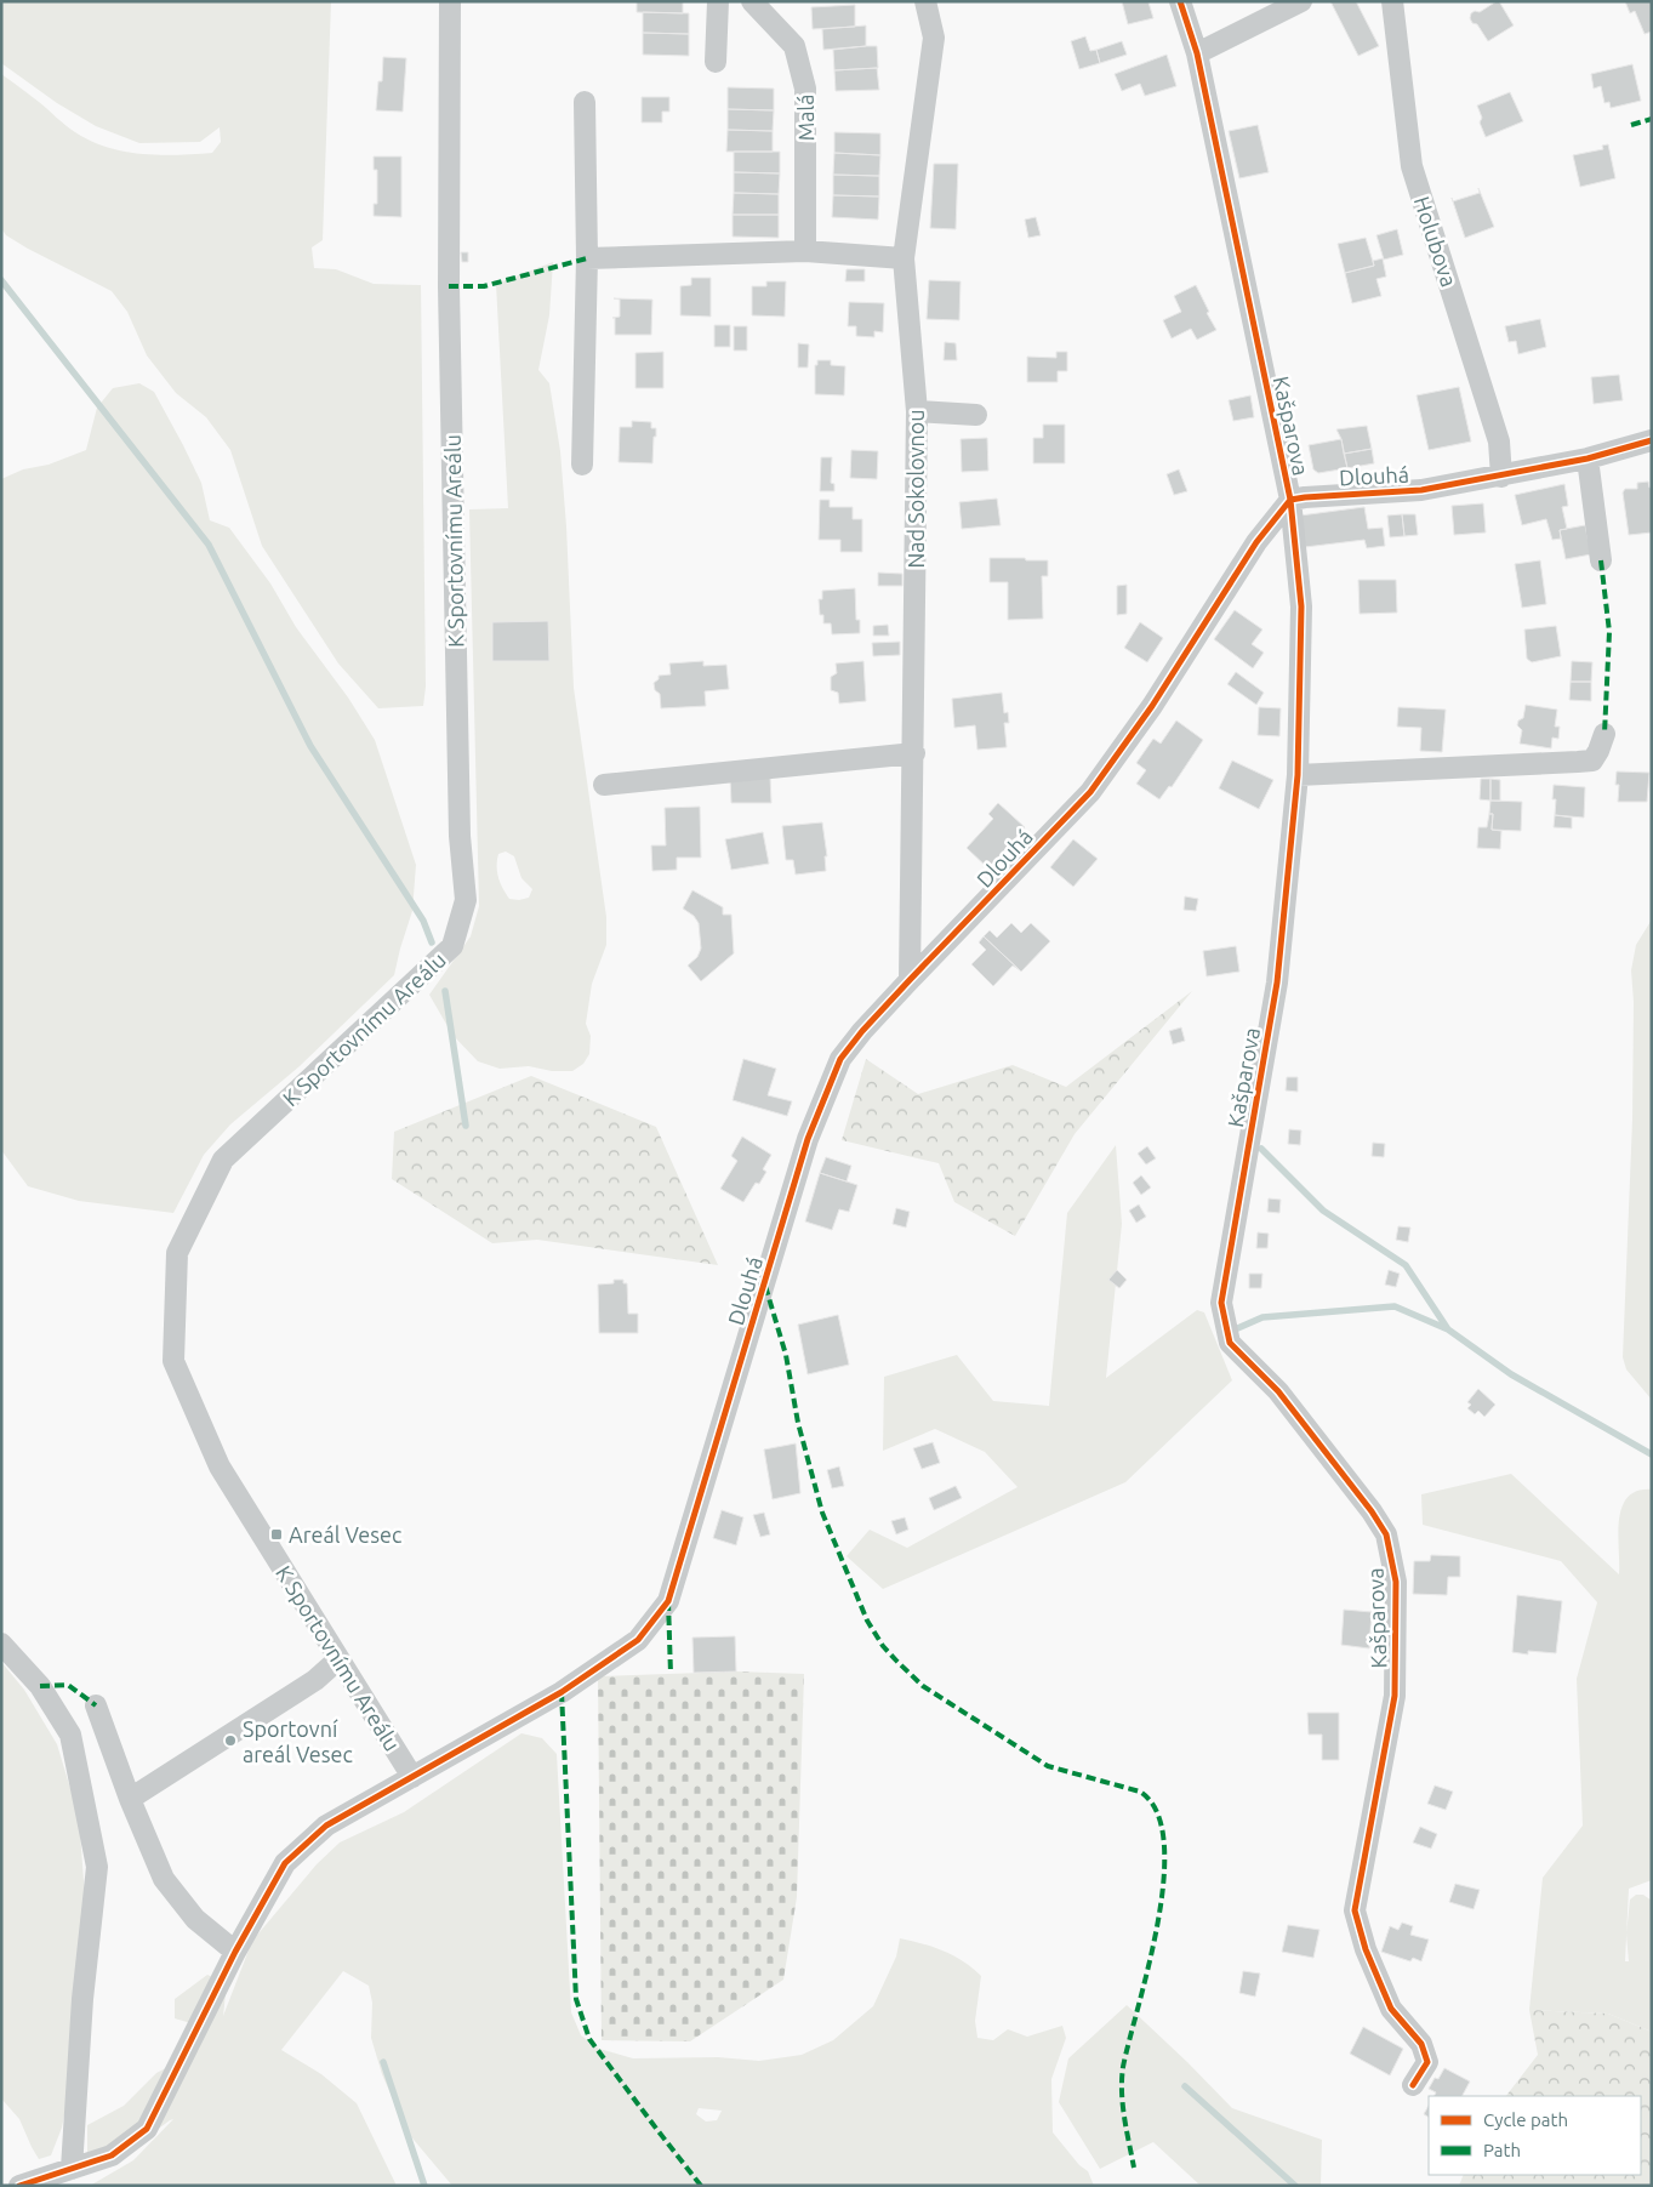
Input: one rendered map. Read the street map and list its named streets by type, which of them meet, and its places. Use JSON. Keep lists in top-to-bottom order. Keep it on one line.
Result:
{"streets":{"street":["Malá","Holubova","Kašparova","Dlouhá","Nad Sokolovnou","K Sportovnímu Areálu"]},"crossings":[["Holubova","Dlouhá"],["Kašparova","Dlouhá"],["Dlouhá","Nad Sokolovnou"],["Dlouhá","K Sportovnímu Areálu"]],"places":{"transit":["Areál Vesec"],"other":["Sportovní areál Vesec"]},"legend":["Cycle path","Path"]}
